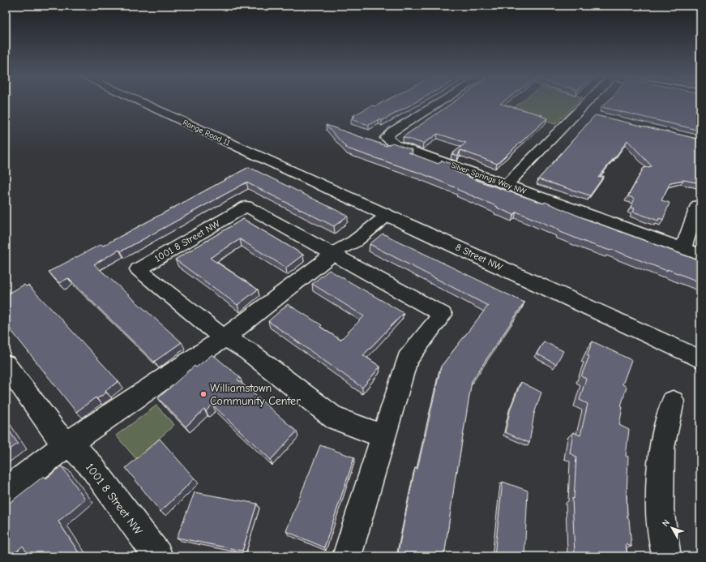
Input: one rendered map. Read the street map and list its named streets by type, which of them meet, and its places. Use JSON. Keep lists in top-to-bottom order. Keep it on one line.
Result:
{"streets":{"street":["Range Road 11","Silver Springs Way NW","1001 8 Street NW","8 Street NW"]},"crossings":[["Range Road 11","8 Street NW"]],"places":["Williamstown Community Center"],"north":"top left"}
